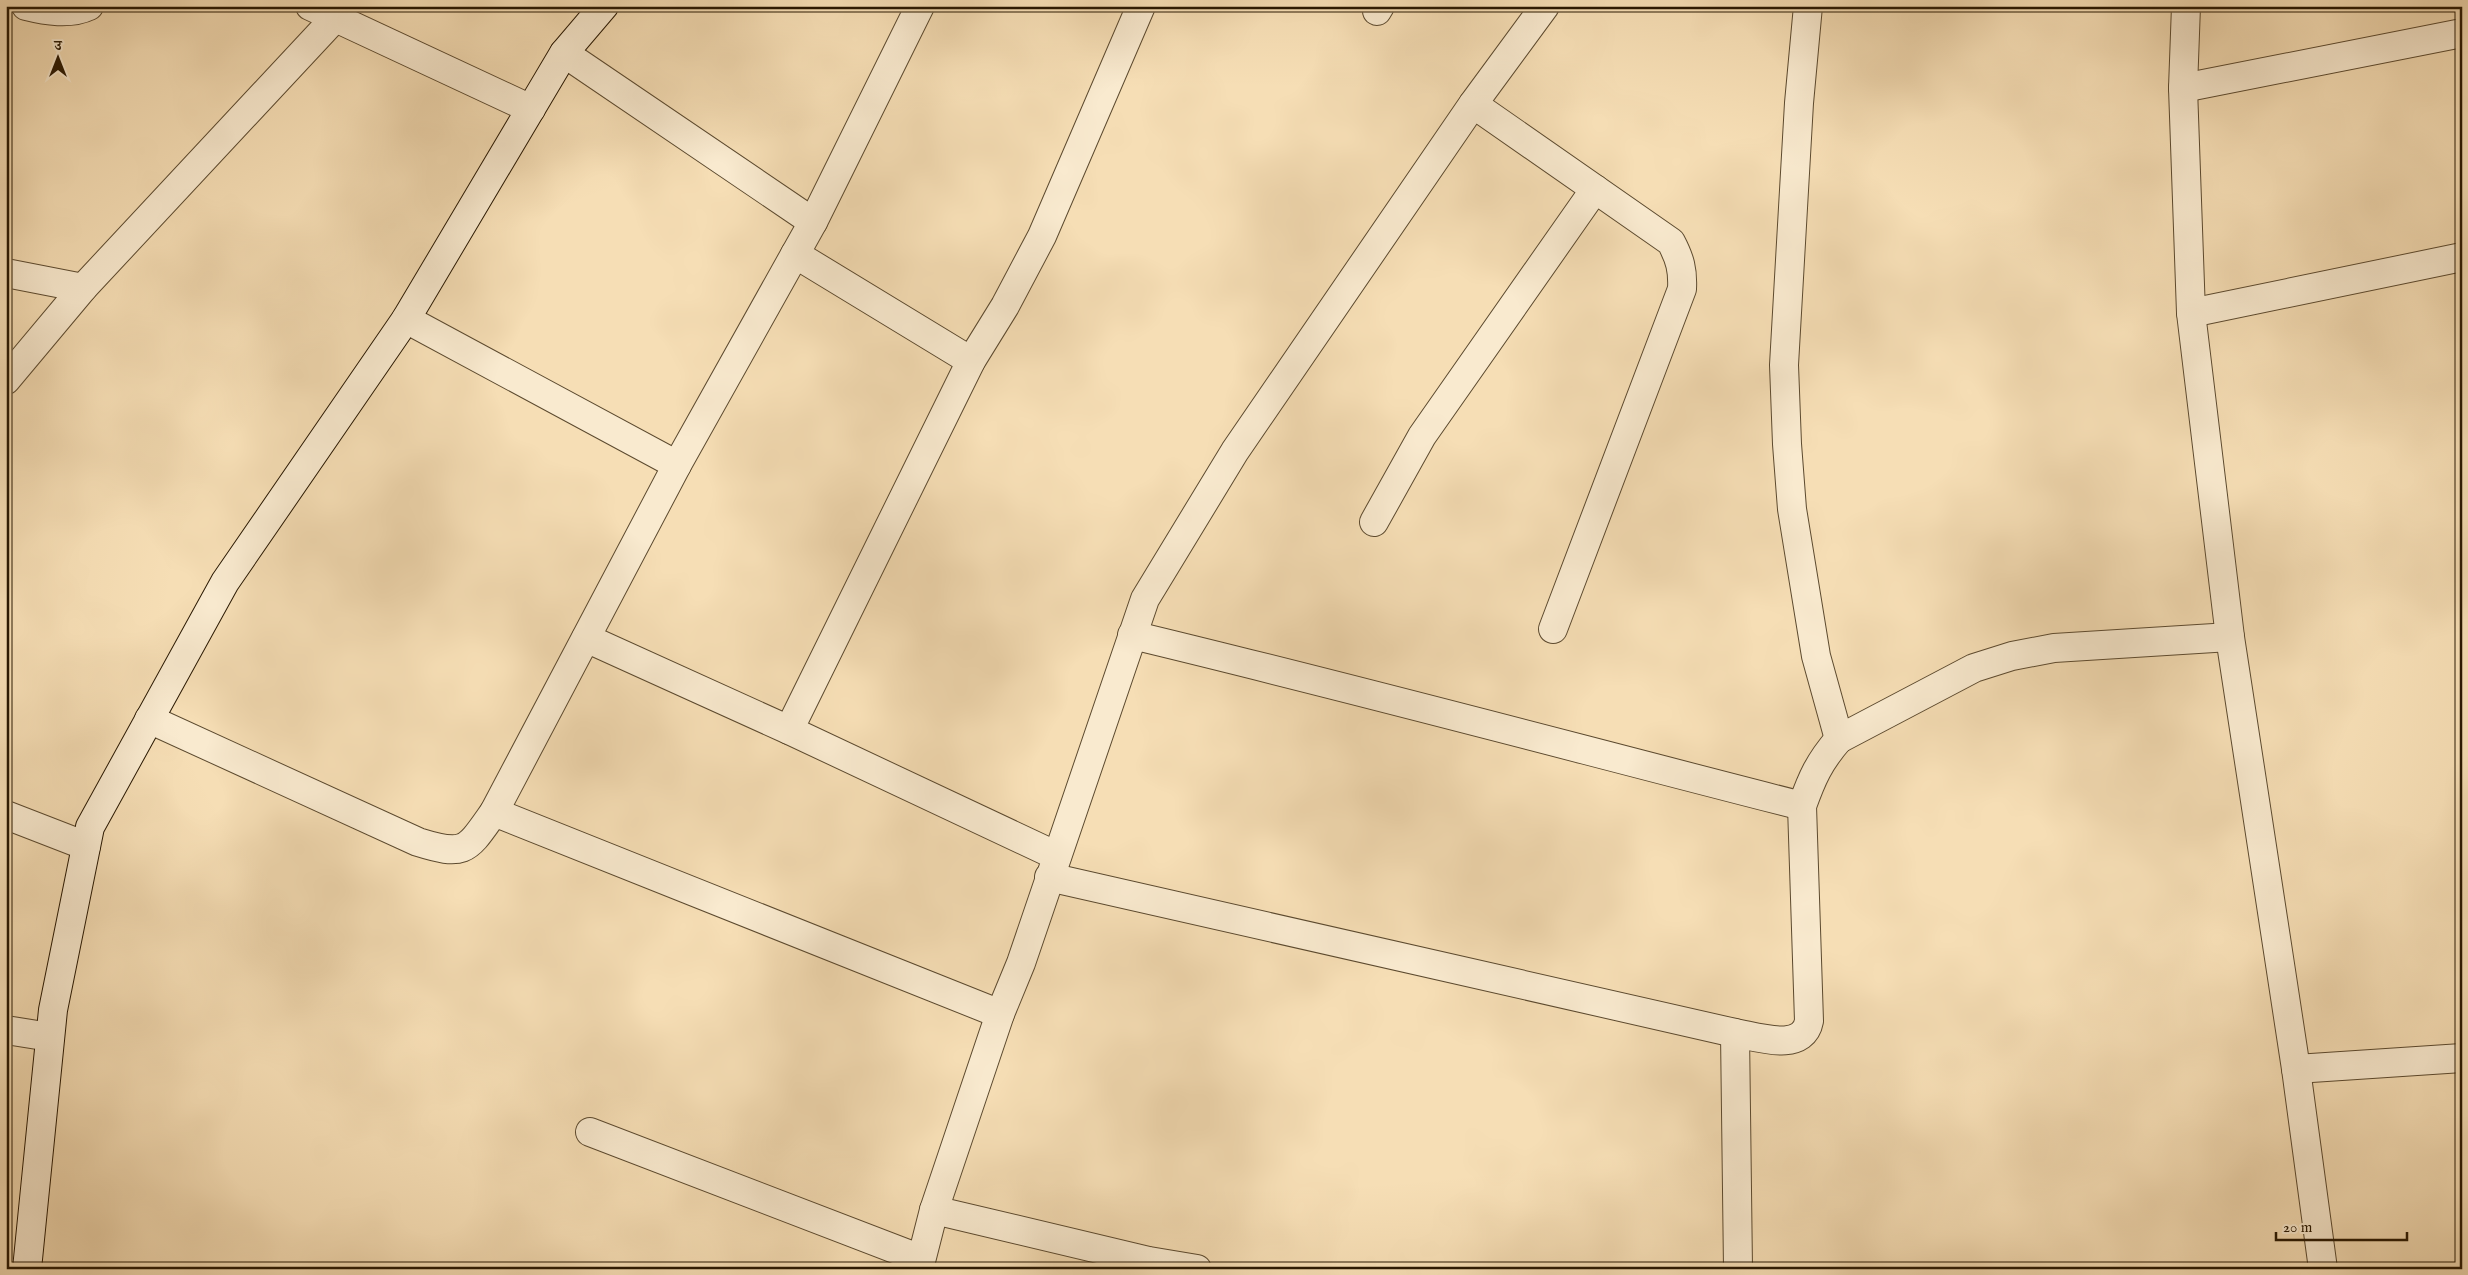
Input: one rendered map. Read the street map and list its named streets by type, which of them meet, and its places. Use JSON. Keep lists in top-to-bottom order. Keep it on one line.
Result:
{"scale_bar":"20 m","north":"top"}
